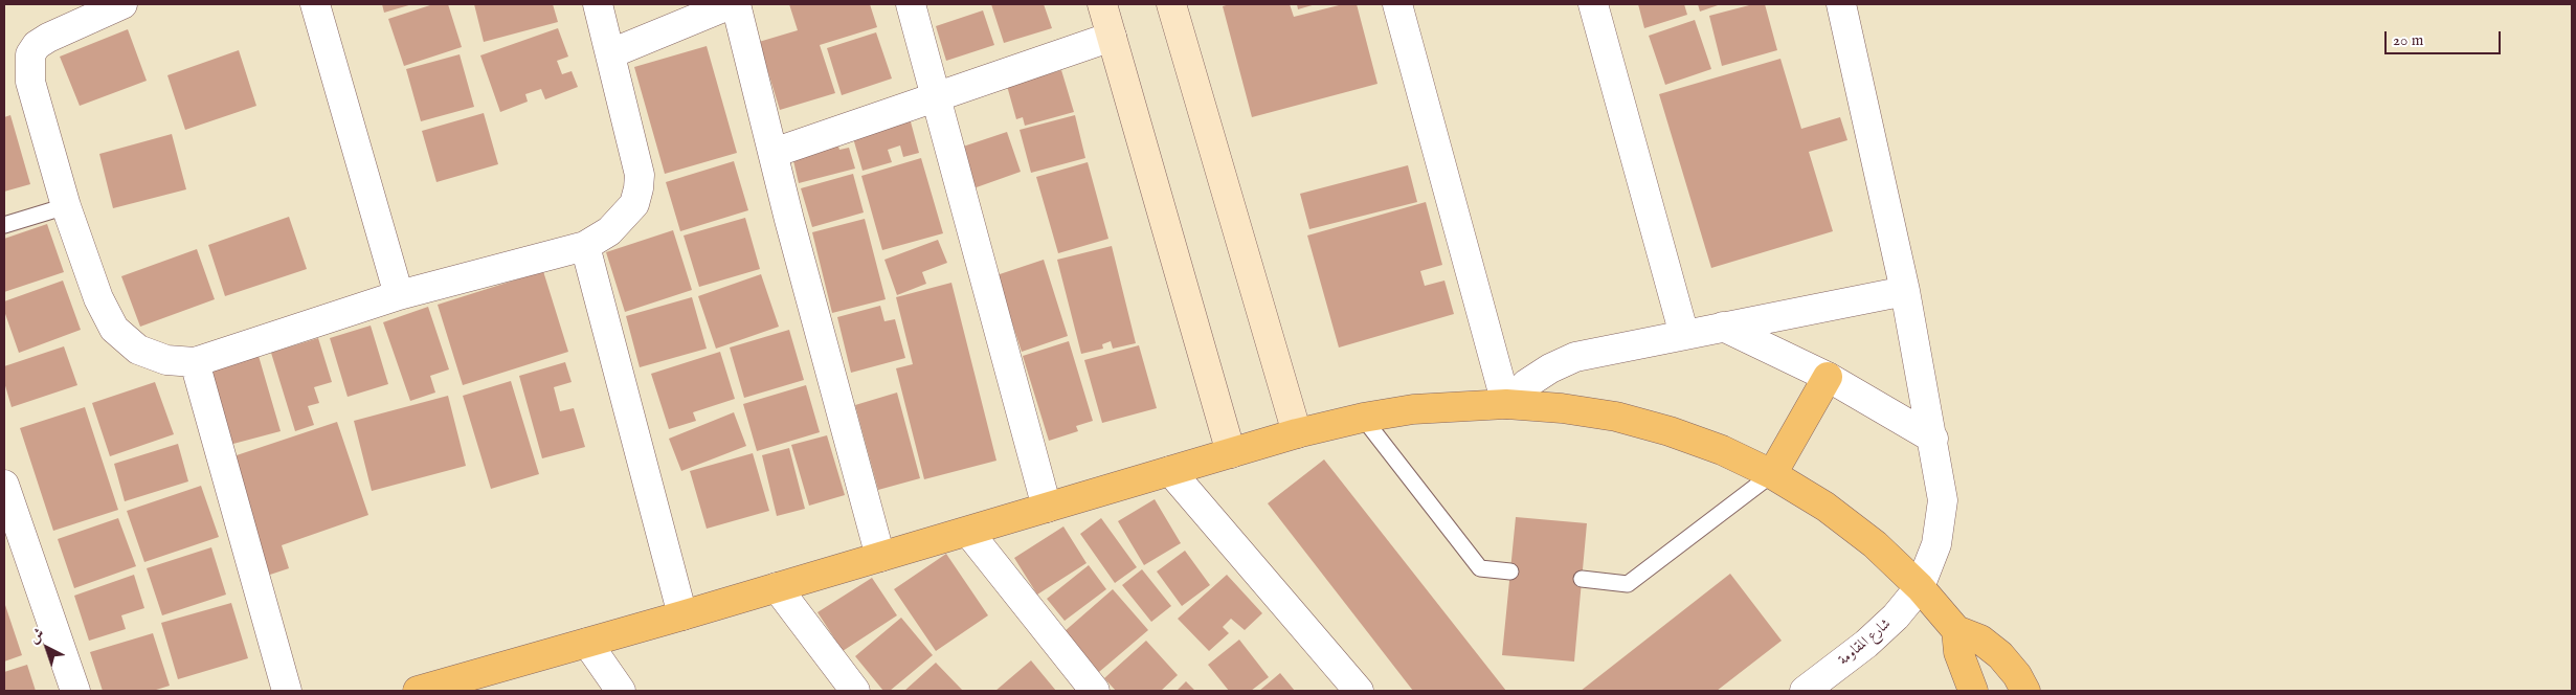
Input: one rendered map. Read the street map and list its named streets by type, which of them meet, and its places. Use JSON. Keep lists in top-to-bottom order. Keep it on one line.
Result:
{"streets":{"street":["شارع المقاومة"]},"scale_bar":"20 m","north":"top left"}
